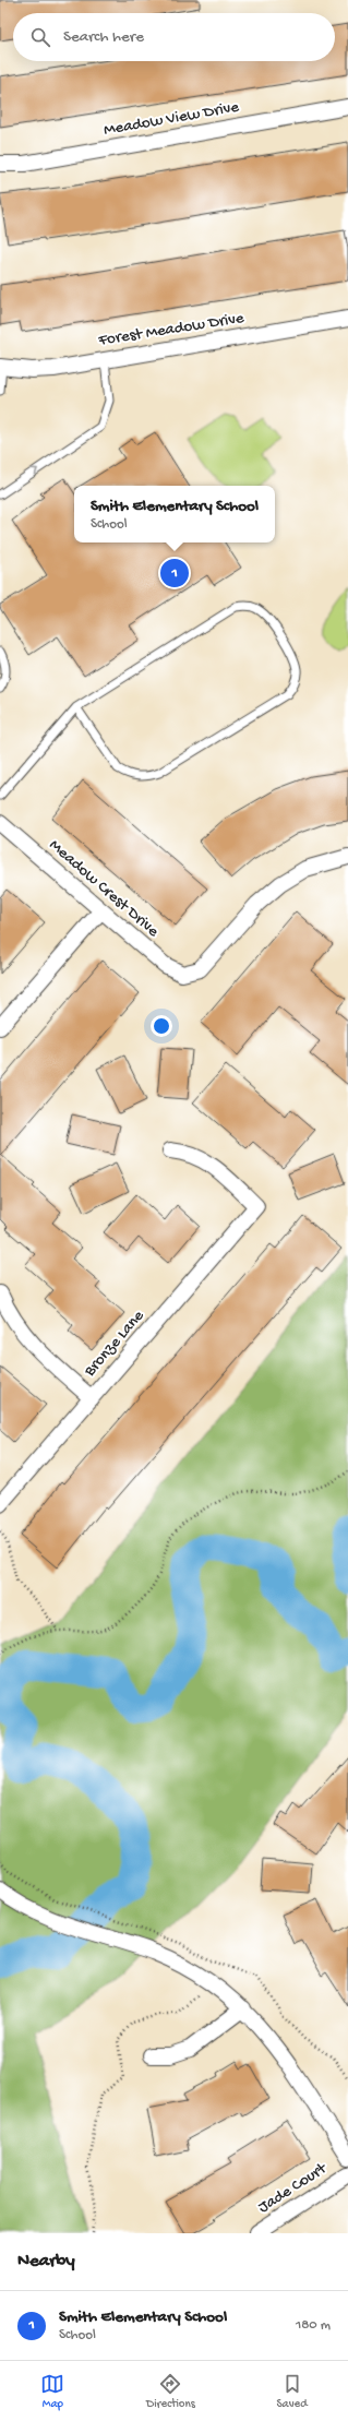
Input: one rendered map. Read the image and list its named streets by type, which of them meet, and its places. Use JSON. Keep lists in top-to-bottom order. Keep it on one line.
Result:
{"streets":{"street":["Meadow View Drive","Forest Meadow Drive","Meadow Crest Drive","Bronze Lane","Jade Court"]},"page":{"search":"Search here","popup":["Smith Elementary School","School"],"pins":"1","heading":"Nearby","list":[{"mark":"1","name":"Smith Elementary School","note":"School","value":"180 m"}],"nav":["Map","Directions","Saved"]}}
